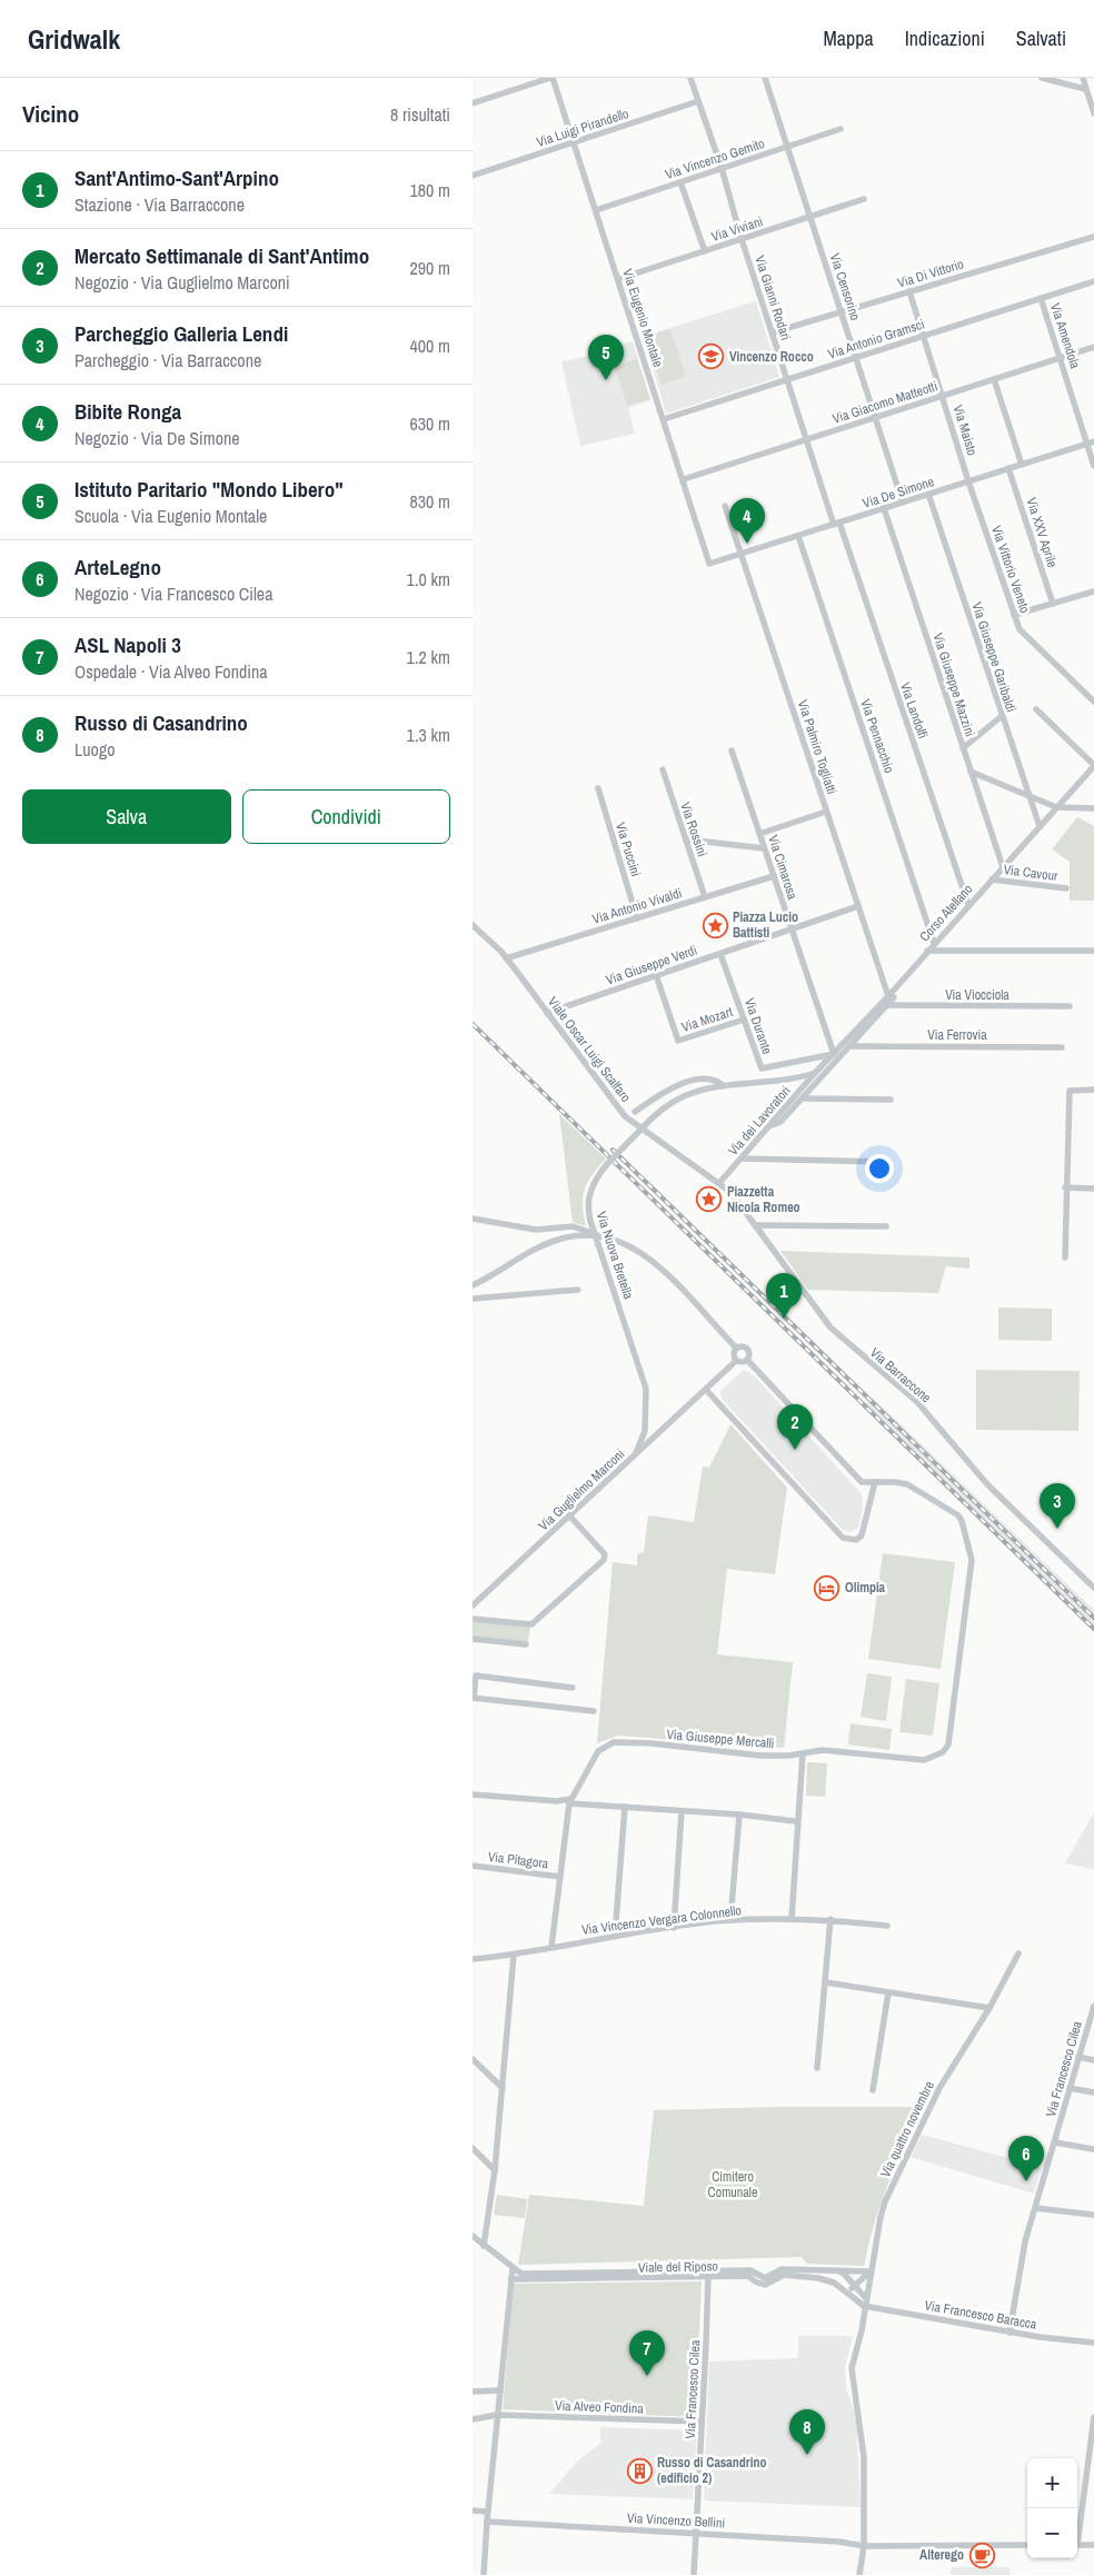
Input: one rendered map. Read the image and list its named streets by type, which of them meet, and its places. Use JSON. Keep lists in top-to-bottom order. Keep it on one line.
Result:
{"streets":{"street":["Via Luigi Pirandello","Via Vincenzo Gemito","Via Viviani","Via Di Vittorio","Via Censorino","Via Gianni Rodari","Via Eugenio Montale","Via Amendola","Via Antonio Gramsci","Via Giacomo Matteotti","Via Maisto","Via De Simone","Via XXV Aprile","Via Vittorio Veneto","Via Giuseppe Garibaldi","Via Giuseppe Mazzini","Via Landolfi","Via Pennacchio","Via Palmiro Togliatti","Via Rossini","Via Puccini","Via Cimarosa","Via Cavour","Via Antonio Vivaldi","Corso Atellano","Via Giuseppe Verdi","Via Viocciola","Via Mozart","Via Durante","Via Ferrovia","Viale Oscar Luigi Scalfaro","Via dei Lavoratori","Via Nuova Bretella","Via Barraccone","Via Guglielmo Marconi","Via Giuseppe Mercalli","Via Pitagora","Via Vincenzo Vergara Colonnello","Via Francesco Cilea","Via quattro novembre","Viale del Riposo","Via Francesco Baracca","Via Alveo Fondina","Via Vincenzo Bellini"]},"crossings":[["Via Luigi Pirandello","Via Gianni Rodari"],["Via Luigi Pirandello","Via Eugenio Montale"],["Via Vincenzo Gemito","Via Censorino"],["Via Vincenzo Gemito","Via Gianni Rodari"],["Via Vincenzo Gemito","Via Eugenio Montale"],["Via Viviani","Via Censorino"],["Via Viviani","Via Gianni Rodari"],["Via Viviani","Via Eugenio Montale"],["Via Di Vittorio","Via Censorino"],["Via Di Vittorio","Via Gianni Rodari"],["Via Di Vittorio","Via Maisto"],["Via Censorino","Via Antonio Gramsci"],["Via Censorino","Via Giacomo Matteotti"],["Via Censorino","Via De Simone"],["Via Gianni Rodari","Via Antonio Gramsci"],["Via Gianni Rodari","Via Giacomo Matteotti"],["Via Gianni Rodari","Via De Simone"],["Via Gianni Rodari","Via Landolfi"],["Via Eugenio Montale","Via Antonio Gramsci"],["Via Eugenio Montale","Via Giacomo Matteotti"],["Via Eugenio Montale","Via De Simone"],["Via Amendola","Via Antonio Gramsci"],["Via Amendola","Via Giacomo Matteotti"],["Via Amendola","Via De Simone"],["Via Antonio Gramsci","Via Maisto"],["Via Giacomo Matteotti","Via Maisto"],["Via Maisto","Via De Simone"],["Via Maisto","Via Vittorio Veneto"],["Via De Simone","Via XXV Aprile"],["Via De Simone","Via Vittorio Veneto"],["Via De Simone","Via Giuseppe Garibaldi"],["Via De Simone","Via Giuseppe Mazzini"],["Via De Simone","Via Landolfi"],["Via De Simone","Via Pennacchio"],["Via De Simone","Via Palmiro Togliatti"],["Via Giuseppe Garibaldi","Corso Atellano"],["Via Giuseppe Mazzini","Corso Atellano"],["Via Landolfi","Corso Atellano"],["Via Pennacchio","Corso Atellano"],["Via Palmiro Togliatti","Corso Atellano"],["Via Palmiro Togliatti","Via Giuseppe Verdi"],["Via Rossini","Via Antonio Vivaldi"],["Via Puccini","Via Antonio Vivaldi"],["Via Cimarosa","Via Antonio Vivaldi"],["Via Cimarosa","Corso Atellano"],["Via Cimarosa","Via Giuseppe Verdi"],["Via Cimarosa","Via Durante"],["Via Cavour","Corso Atellano"],["Via Antonio Vivaldi","Viale Oscar Luigi Scalfaro"],["Corso Atellano","Via Durante"],["Corso Atellano","Via dei Lavoratori"],["Corso Atellano","Via Nuova Bretella"],["Via Giuseppe Verdi","Via Mozart"],["Via Giuseppe Verdi","Via Durante"],["Via Giuseppe Verdi","Viale Oscar Luigi Scalfaro"],["Via Mozart","Via Durante"],["Viale Oscar Luigi Scalfaro","Via dei Lavoratori"],["Viale Oscar Luigi Scalfaro","Via Barraccone"],["Via dei Lavoratori","Via Nuova Bretella"],["Via Nuova Bretella","Via Guglielmo Marconi"],["Via Giuseppe Mercalli","Via Pitagora"],["Via Giuseppe Mercalli","Via Vincenzo Vergara Colonnello"],["Via Francesco Cilea","Viale del Riposo"],["Via Francesco Cilea","Via Francesco Baracca"],["Via Francesco Cilea","Via Alveo Fondina"],["Via Francesco Cilea","Via Vincenzo Bellini"],["Via quattro novembre","Viale del Riposo"],["Viale del Riposo","Via Francesco Baracca"]],"parks":["Cimitero Comunale"],"places":{"school or university":["Vincenzo Rocco"],"place":["Piazza Lucio Battisti","Piazzetta Nicola Romeo"],"hotel":["Olimpia"],"building":["Russo di Casandrino (edificio 2)"],"cafe":["Alterego"]},"page":{"header":"Gridwalk","nav":["Mappa","Indicazioni","Salvati"],"heading":["Vicino","8 risultati"],"list":[{"mark":"1","name":"Sant'Antimo-Sant'Arpino","note":"Stazione · Via Barraccone","value":"180 m"},{"mark":"2","name":"Mercato Settimanale di Sant'Antimo","note":"Negozio · Via Guglielmo Marconi","value":"290 m"},{"mark":"3","name":"Parcheggio Galleria Lendi","note":"Parcheggio · Via Barraccone","value":"400 m"},{"mark":"4","name":"Bibite Ronga","note":"Negozio · Via De Simone","value":"630 m"},{"mark":"5","name":"Istituto Paritario \"Mondo Libero\"","note":"Scuola · Via Eugenio Montale","value":"830 m"},{"mark":"6","name":"ArteLegno","note":"Negozio · Via Francesco Cilea","value":"1.0 km"},{"mark":"7","name":"ASL Napoli 3","note":"Ospedale · Via Alveo Fondina","value":"1.2 km"},{"mark":"8","name":"Russo di Casandrino","note":"Luogo","value":"1.3 km"}],"pins":["5","4","1","2","3","6","7","8"],"buttons":["Salva","Condividi"],"map_buttons":["+","−"]}}
